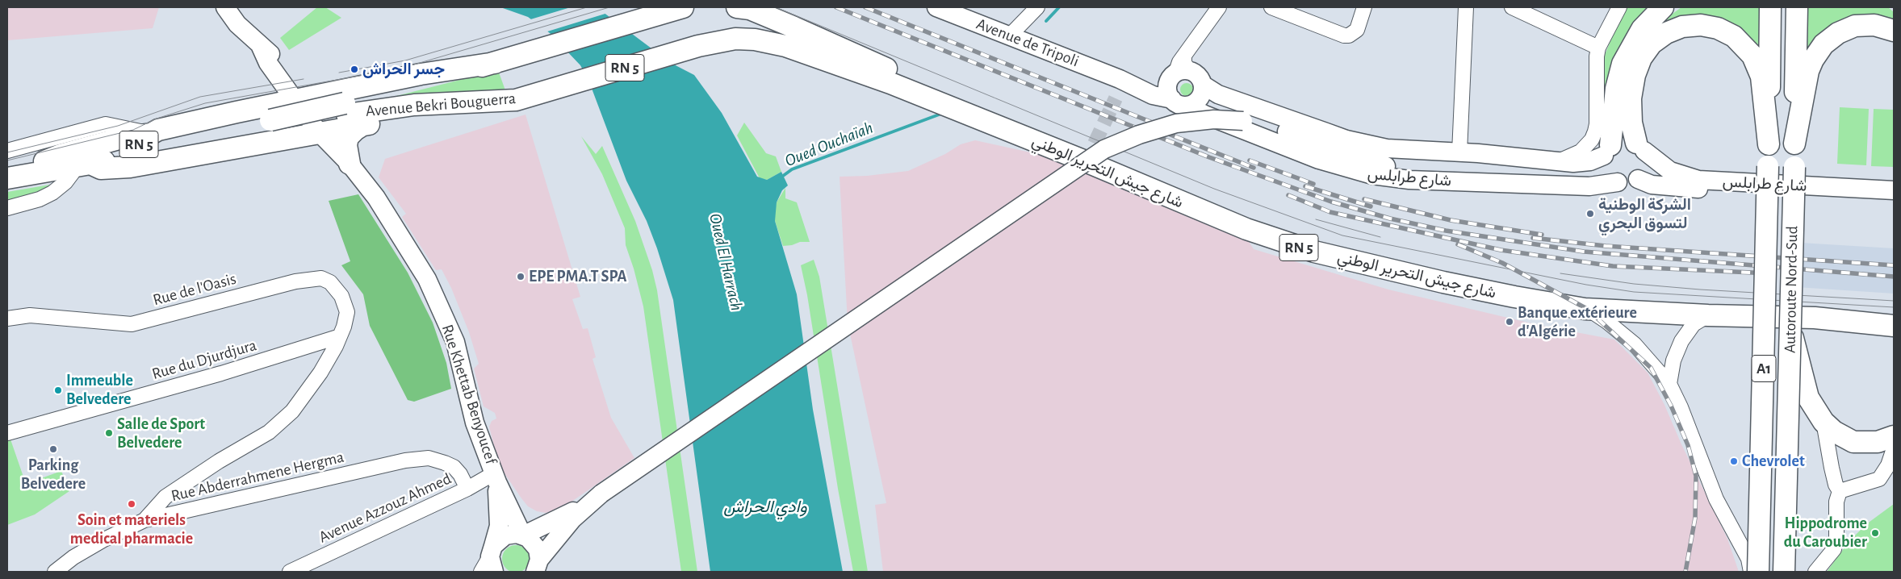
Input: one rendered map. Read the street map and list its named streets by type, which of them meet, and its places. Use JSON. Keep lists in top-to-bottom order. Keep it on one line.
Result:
{"streets":{"highway":["RN 5","Avenue Bekri Bouguerra","شارع جيش التحرير الوطني","Autoroute Nord-Sud","A1"],"main road":["Avenue de Tripoli","شارع طرابلس","Rue Khettab Benyoucef"],"street":["Rue de l'Oasis","Rue du Djurdjura","Rue Abderrahmene Hergma","Avenue Azzouz Ahmed"]},"crossings":[["Avenue de Tripoli","شارع طرابلس"],["RN 5","Avenue Bekri Bouguerra"],["Avenue Bekri Bouguerra","شارع جيش التحرير الوطني"],["Rue de l'Oasis","Rue du Djurdjura"],["Rue de l'Oasis","Rue Abderrahmene Hergma"],["Rue Khettab Benyoucef","Avenue Azzouz Ahmed"],["Rue Abderrahmene Hergma","Avenue Azzouz Ahmed"]],"water":["Oued Ouchaïah","Oued El Harrach","وادي الحراش"],"places":["جسر الحراش","الشركة الوطنية لتسوق البحري","EPE PMA.T SPA","Banque extérieure d'Algérie","Immeuble Belvedere","Salle de Sport Belvedere","Parking Belvedere","Chevrolet","Soin et materiels medical pharmacie","Hippodrome du Caroubier"]}
